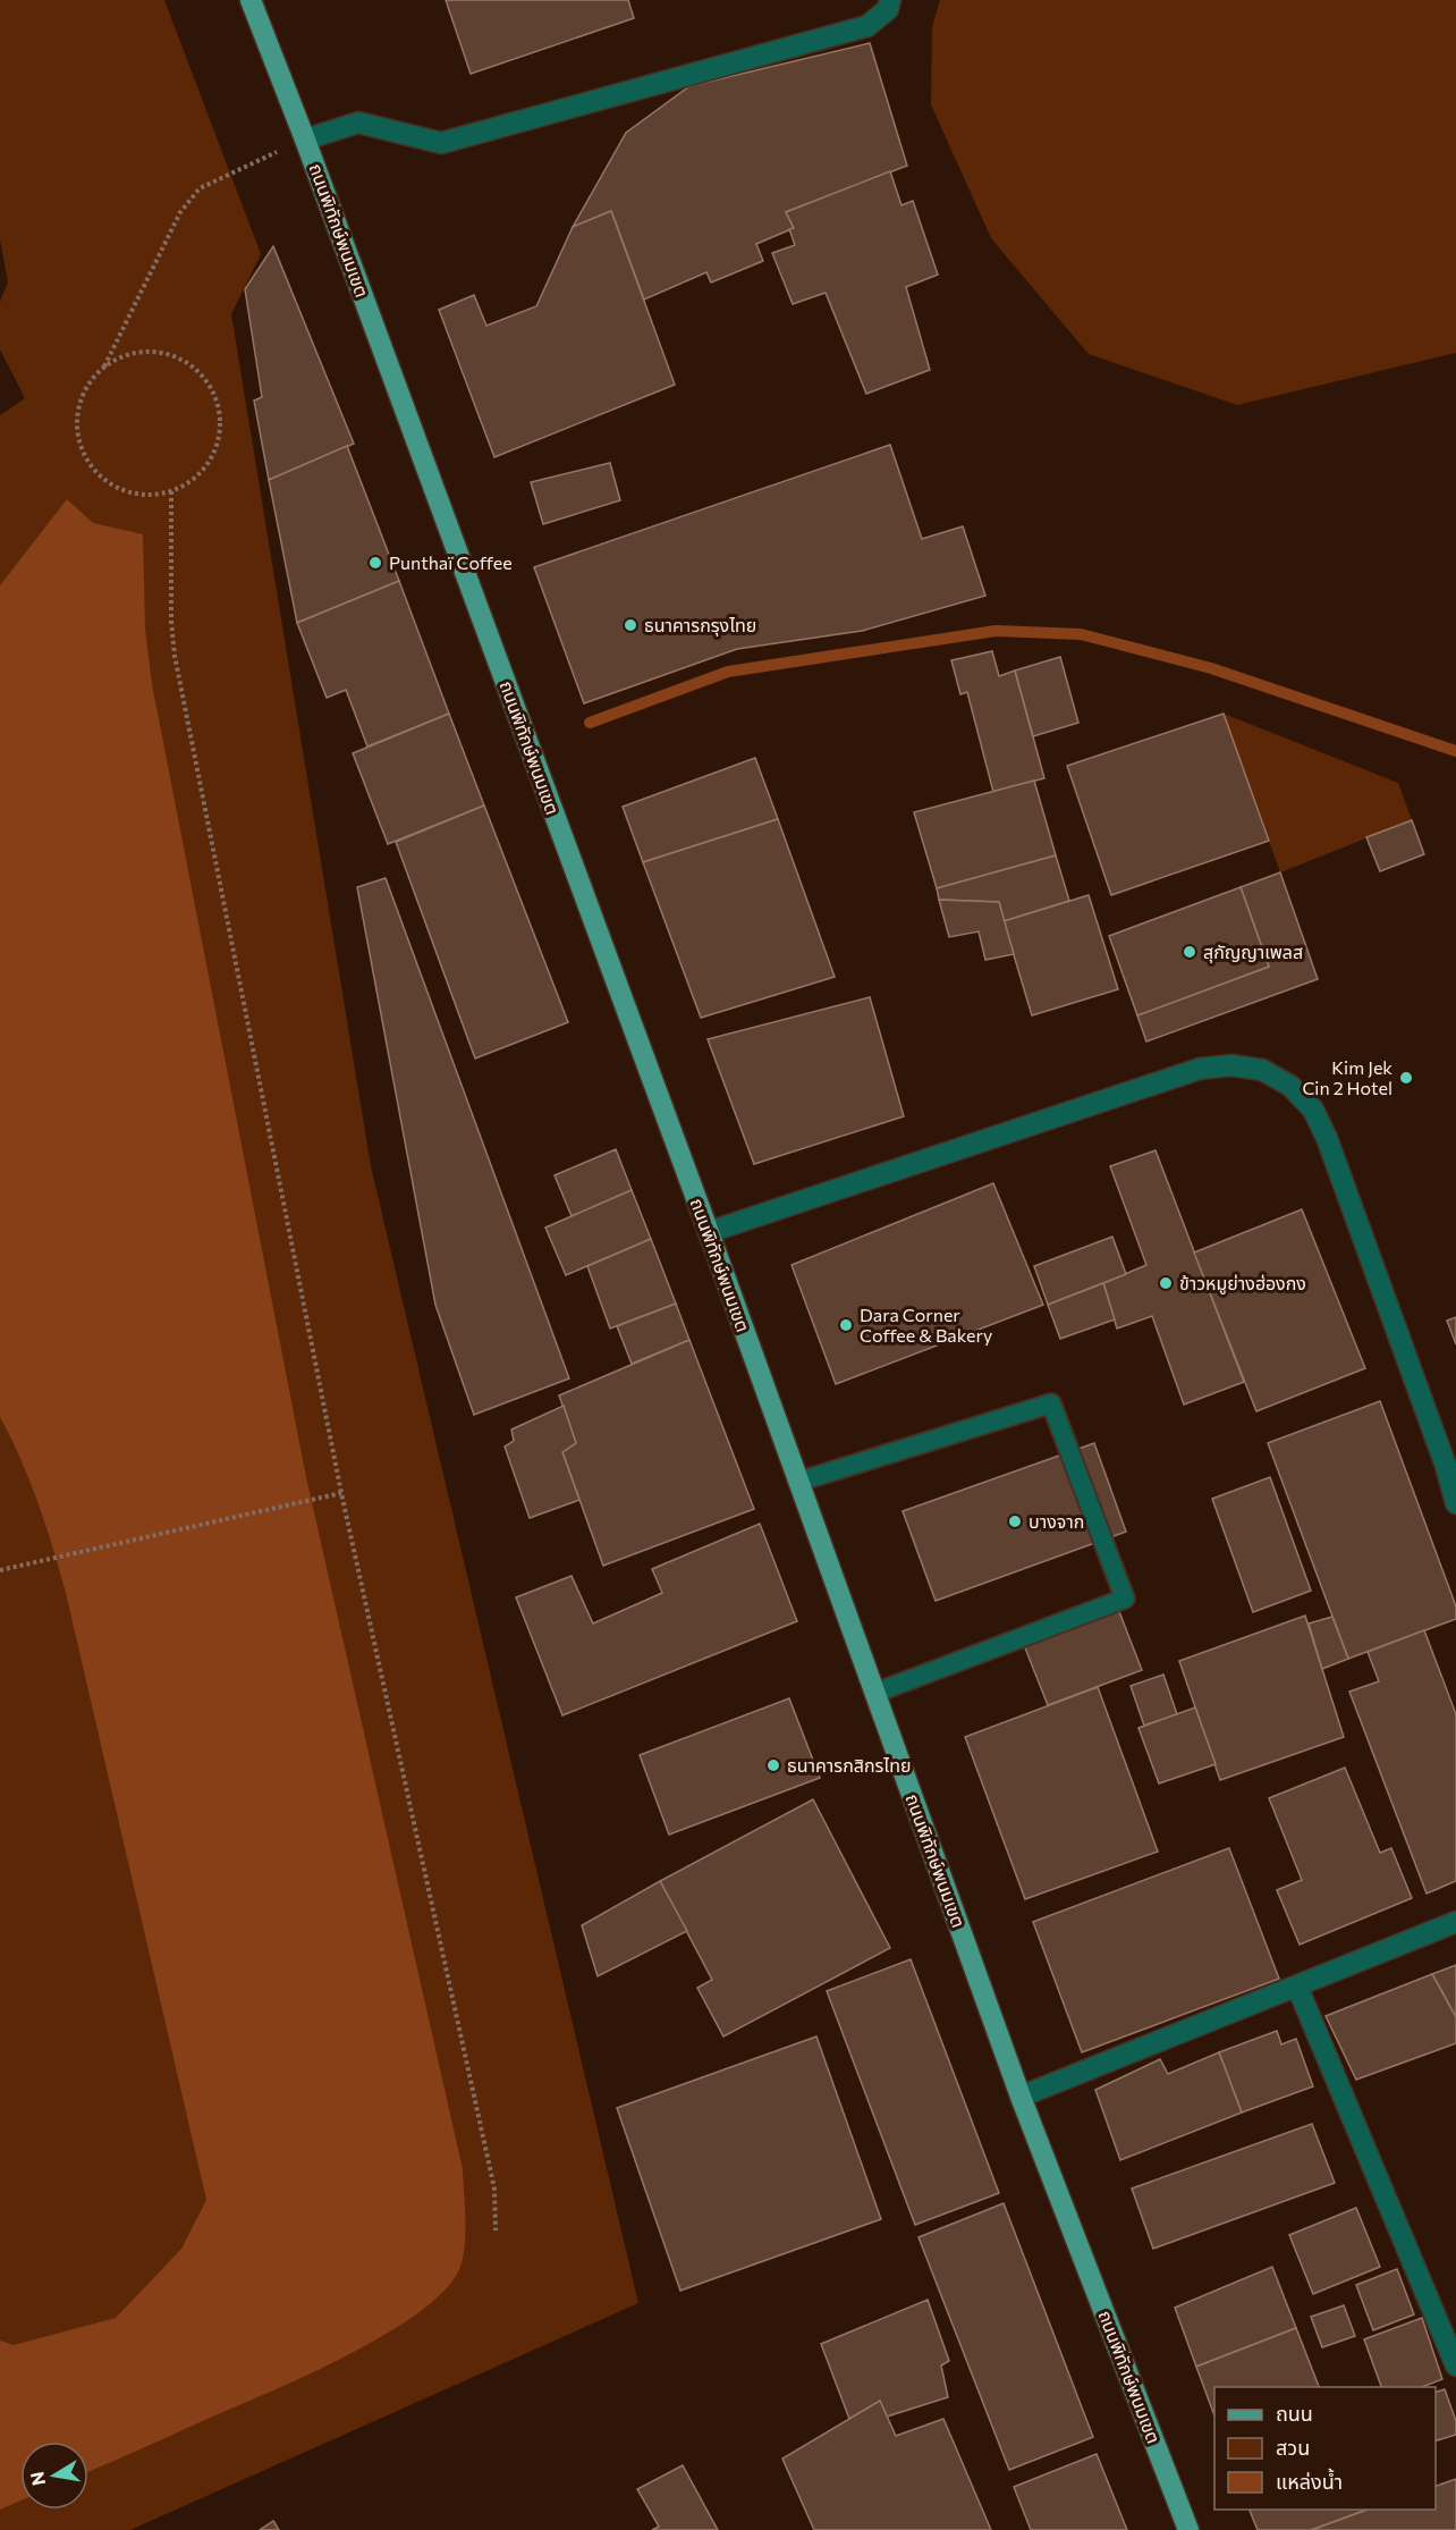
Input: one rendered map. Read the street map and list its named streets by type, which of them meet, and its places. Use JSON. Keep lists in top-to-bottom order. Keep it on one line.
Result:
{"streets":{"main road":["ถนนพิทักษ์พนมเขต"]},"places":["Punthaï Coffee","ธนาคารกรุงไทย","สุกัญญาเพลส","Kim Jek Cin 2 Hotel","ข้าวหมูย่างฮ่องกง","Dara Corner Coffee & Bakery","บางจาก","ธนาคารกสิกรไทย"],"legend":["ถนน","สวน","แหล่งน้ำ"],"north":"left"}
